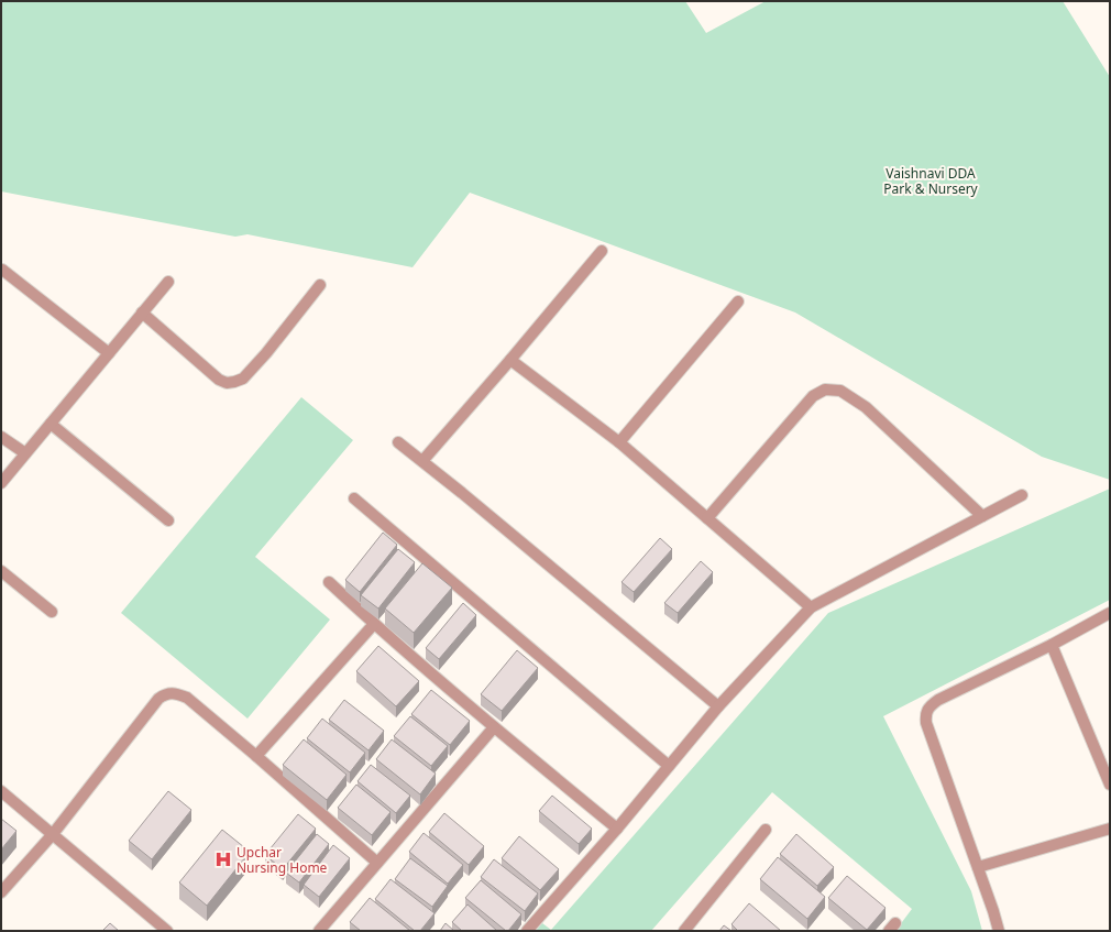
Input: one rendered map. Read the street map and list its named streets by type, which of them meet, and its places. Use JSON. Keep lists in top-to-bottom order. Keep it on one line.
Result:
{"parks":["Vaishnavi DDA Park & Nursery"],"places":{"hospital":["Upchar Nursing Home"]}}
